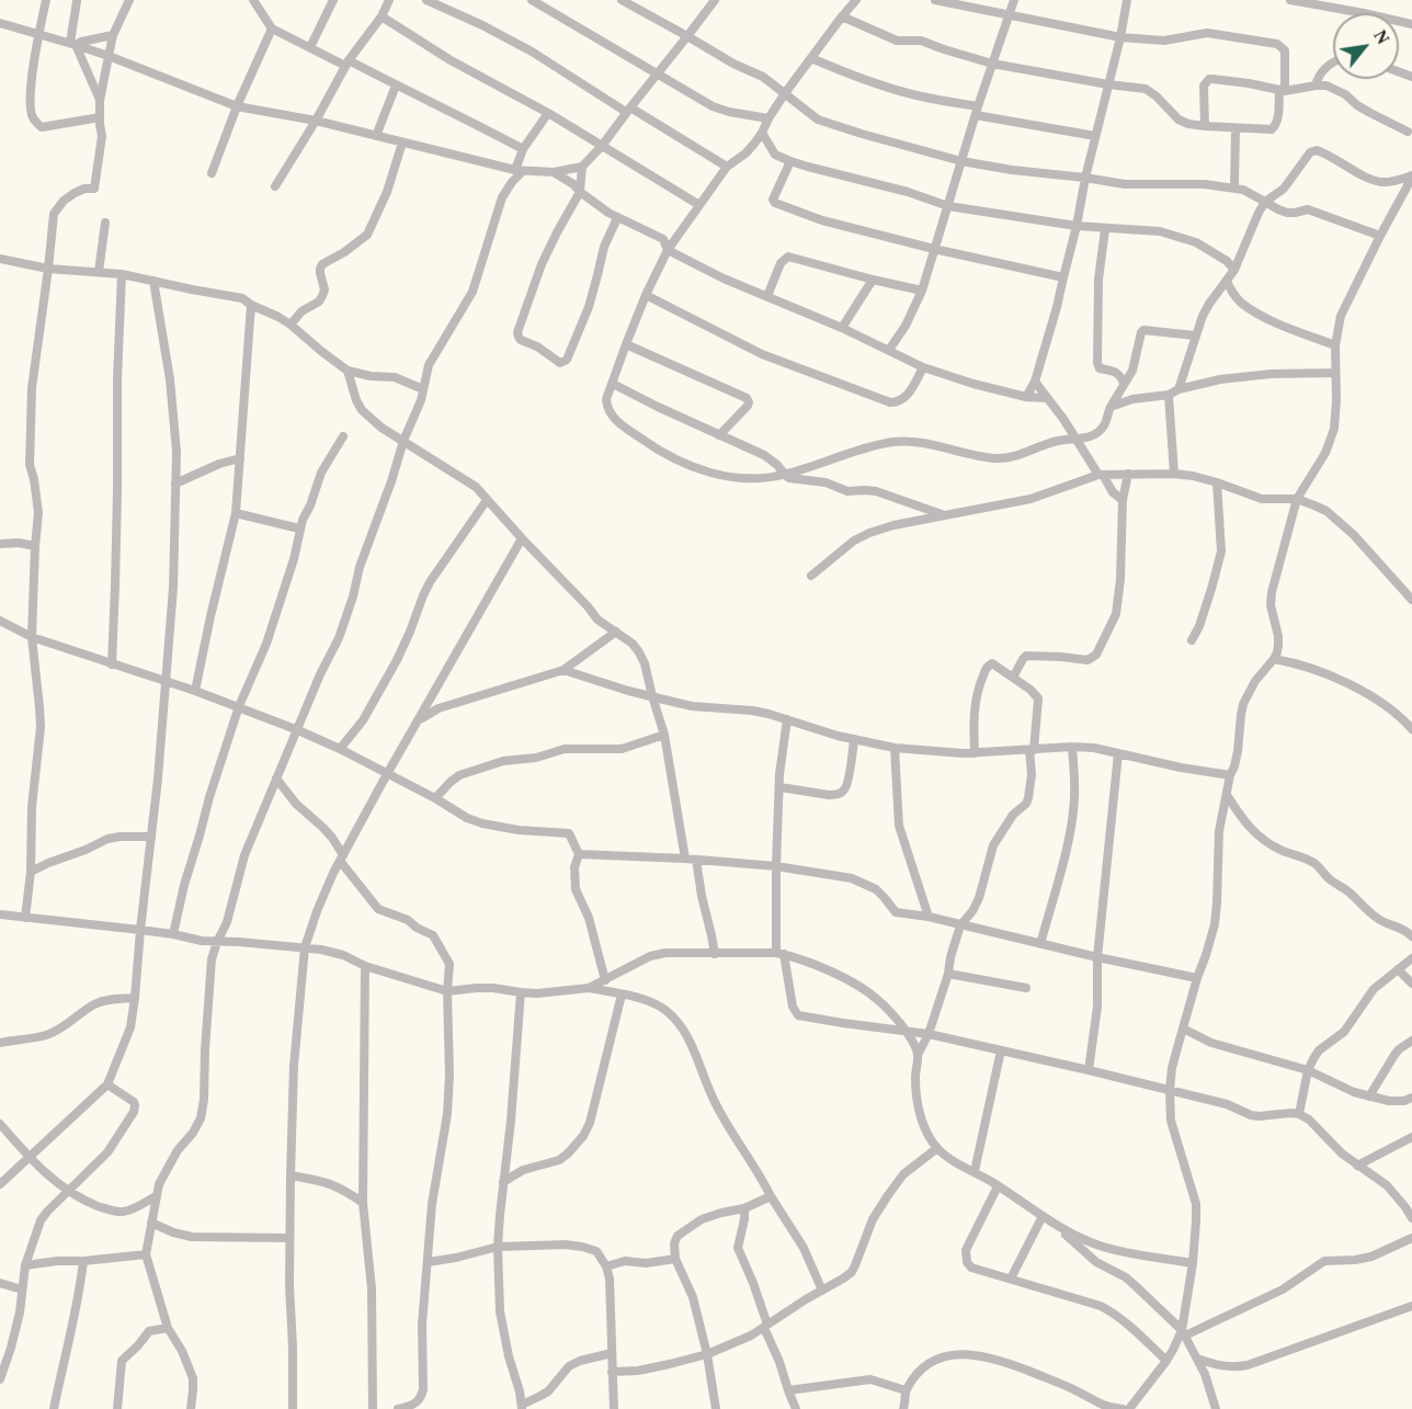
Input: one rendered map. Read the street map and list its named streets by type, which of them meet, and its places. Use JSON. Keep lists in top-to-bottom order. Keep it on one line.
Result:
{"north":"top right"}
